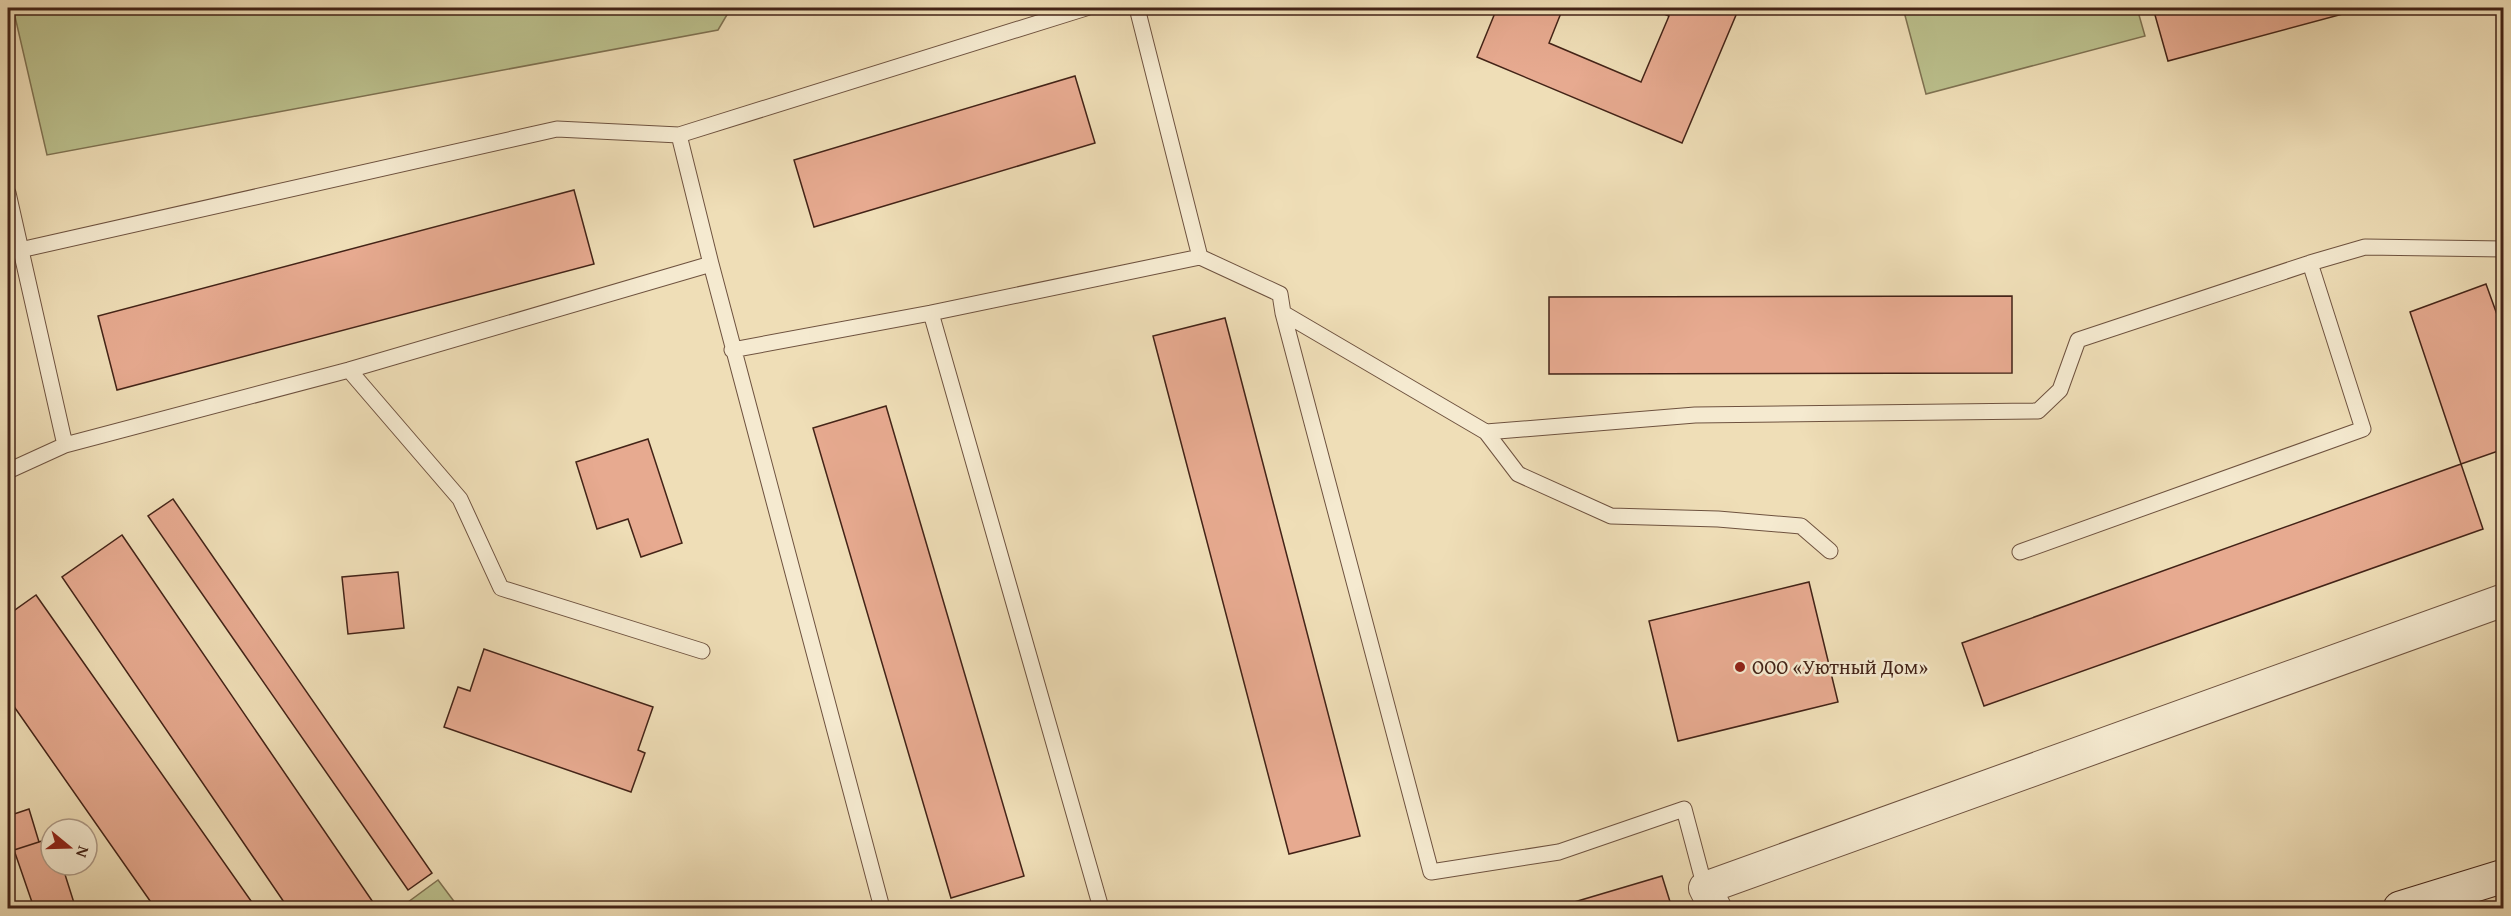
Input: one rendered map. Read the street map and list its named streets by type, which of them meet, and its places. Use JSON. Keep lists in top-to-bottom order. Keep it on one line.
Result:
{"places":["ООО «Уютный Дом»"],"north":"right"}
